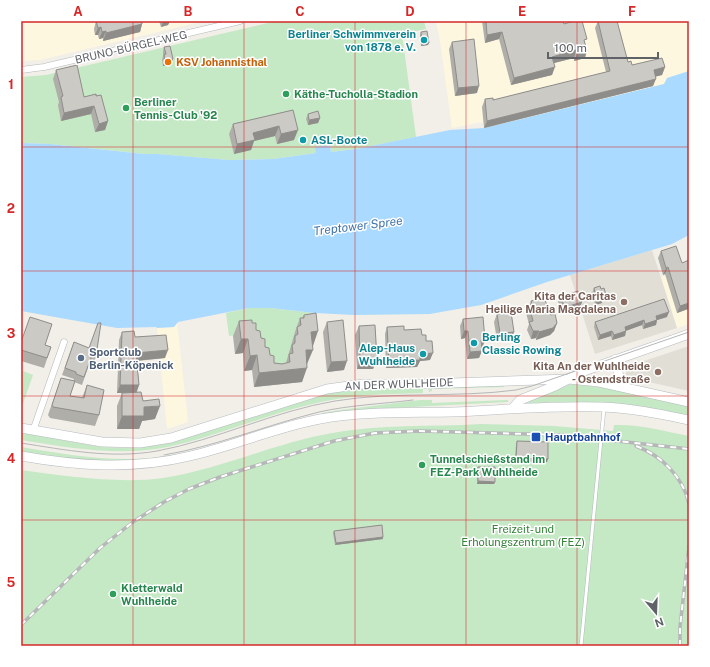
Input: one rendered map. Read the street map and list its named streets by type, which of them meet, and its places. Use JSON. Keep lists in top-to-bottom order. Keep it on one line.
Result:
{"streets":{"main road":["AN DER WUHLHEIDE"],"street":["BRUNO-BÜRGEL-WEG"]},"water":["Treptower Spree"],"parks":["Freizeit- und Erholungszentrum (FEZ)"],"places":{"other":["Berliner Schwimmverein von 1878 e. V.","KSV Johannisthal","Käthe-Tucholla-Stadion","Berliner Tennis-Club '92","ASL-Boote","Kita der Caritas Heilige Maria Magdalena","Berling Classic Rowing","Alep-Haus Wuhlheide","Sportclub Berlin-Köpenick","Kita An der Wuhlheide - Ostendstraße","Tunnelschießstand im FEZ-Park Wuhlheide","Kletterwald Wuhlheide"],"transit":["Hauptbahnhof"]},"scale_bar":"100 m","north":"bottom","grid":{"columns":["A","B","C","D","E","F"],"rows":["1","2","3","4","5"]}}
